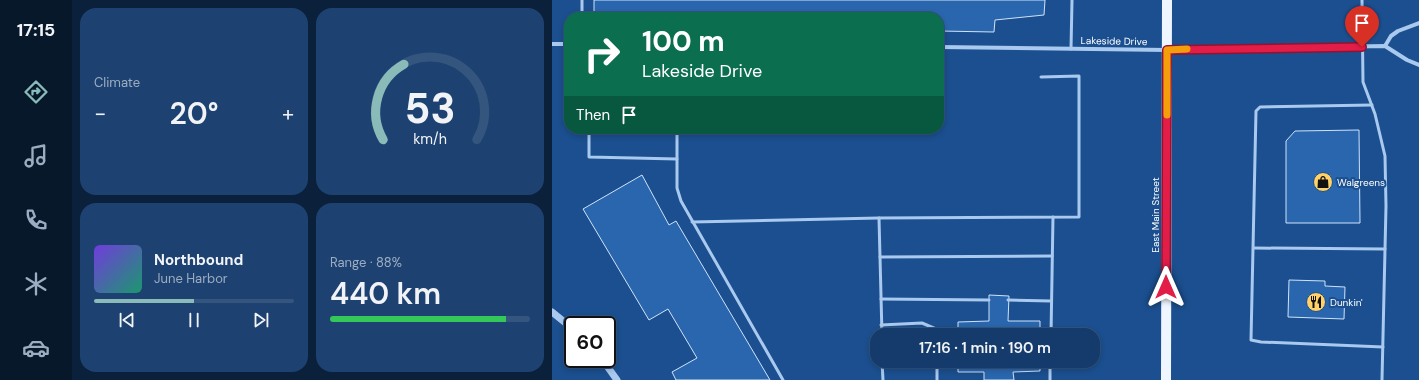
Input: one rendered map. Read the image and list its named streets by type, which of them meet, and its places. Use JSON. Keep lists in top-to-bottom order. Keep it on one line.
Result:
{"streets":{"main road":["East Main Street"],"street":["Lakeside Drive"]},"crossings":[["Lakeside Drive","East Main Street"]],"places":{"shop":["Walgreens"],"restaurant":["Dunkin'"]},"page":{"tabs":"17:15","tile":["Climate",["Range · 88%","440 km"]],"turn":["100 m","Lakeside Drive"],"then":"Then","heat":["−","20°","+"],"song":["Northbound","June Harbor"],"limit":"60","trip":"17:16 · 1 min · 190 m","gauge":["53","km/h"]}}
